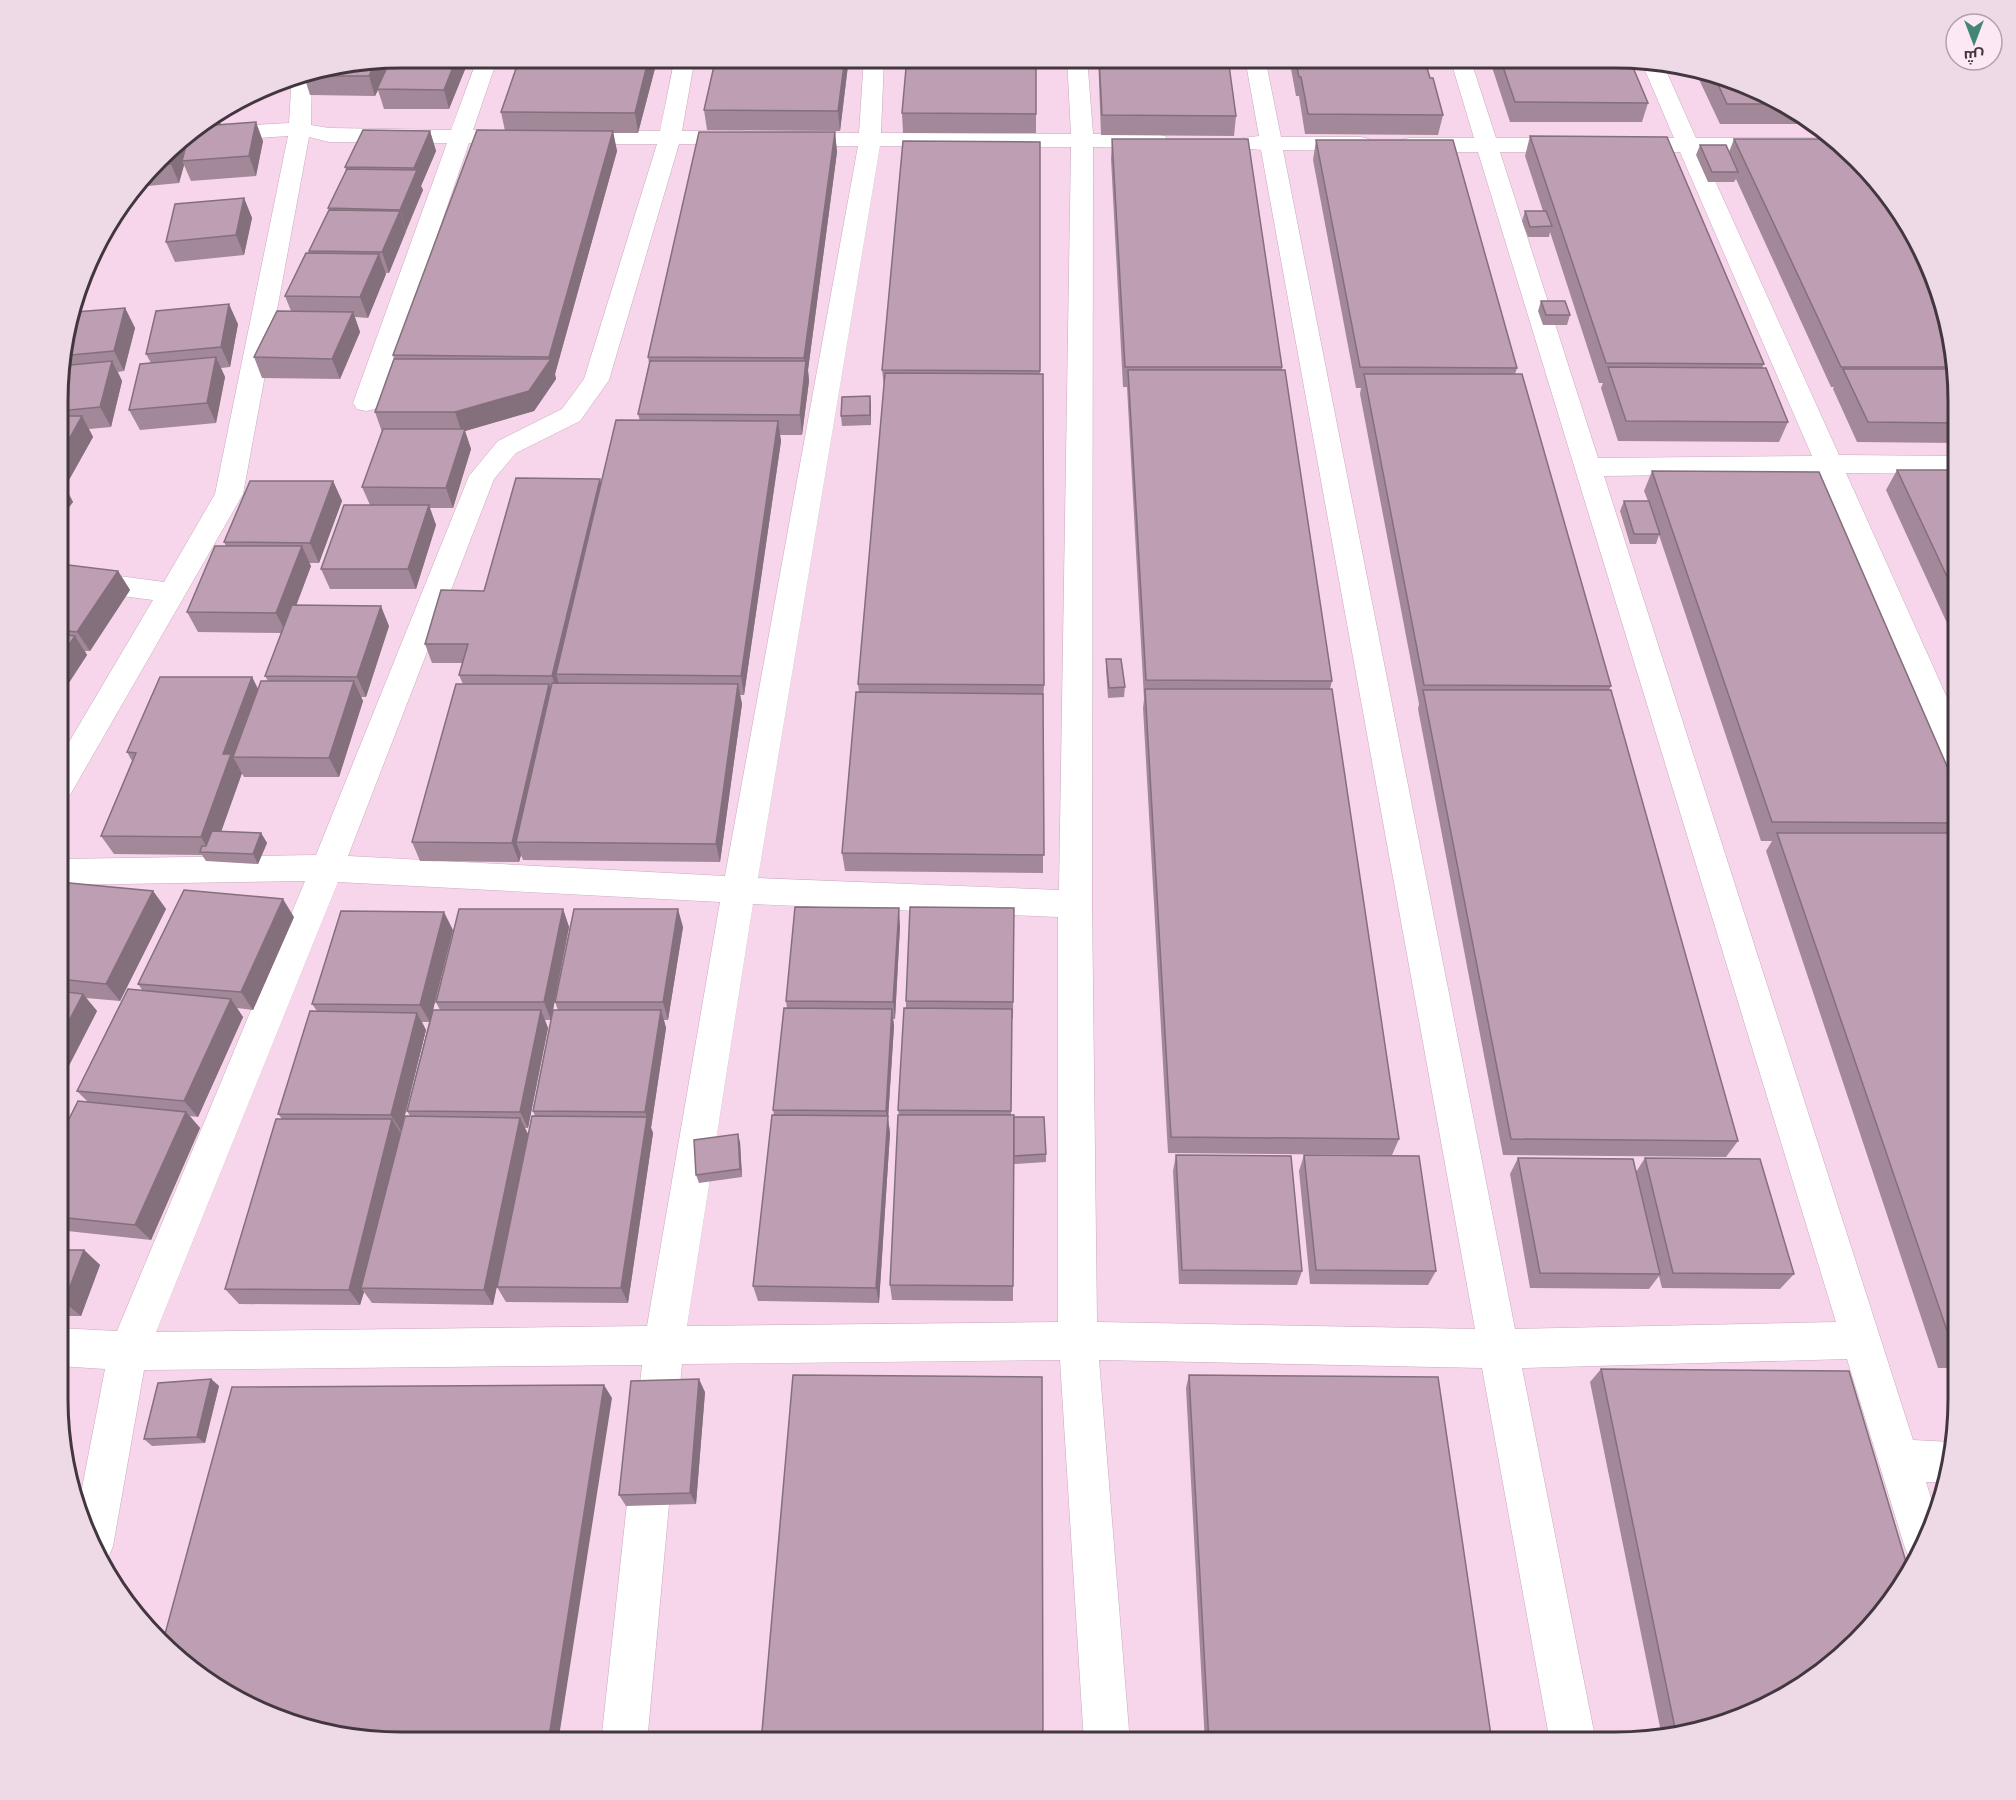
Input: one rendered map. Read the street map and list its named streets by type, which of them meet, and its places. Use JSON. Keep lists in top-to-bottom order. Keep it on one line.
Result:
{"north":"bottom"}
